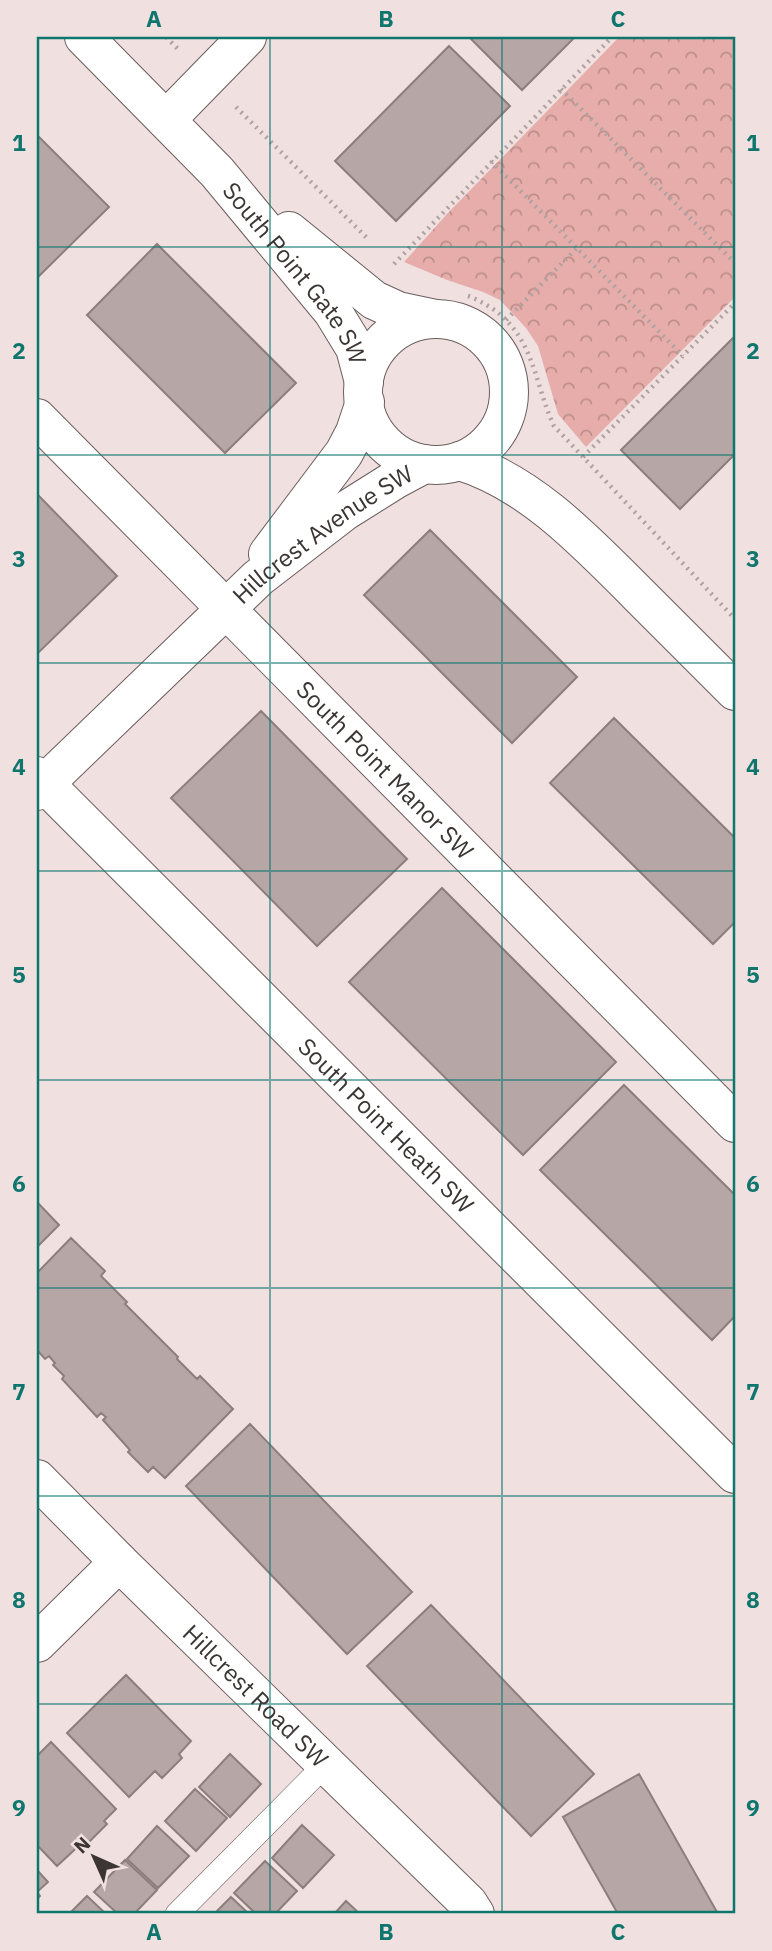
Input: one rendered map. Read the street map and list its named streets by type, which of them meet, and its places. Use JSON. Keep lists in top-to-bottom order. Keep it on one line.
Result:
{"streets":{"street":["South Point Gate SW","Hillcrest Avenue SW","South Point Manor SW","South Point Heath SW","Hillcrest Road SW"]},"crossings":[["South Point Gate SW","Hillcrest Avenue SW"],["Hillcrest Avenue SW","South Point Manor SW"],["Hillcrest Avenue SW","South Point Heath SW"]],"north":"top left","grid":{"columns":["A","B","C"],"rows":["1","2","3","4","5","6","7","8","9"]}}
